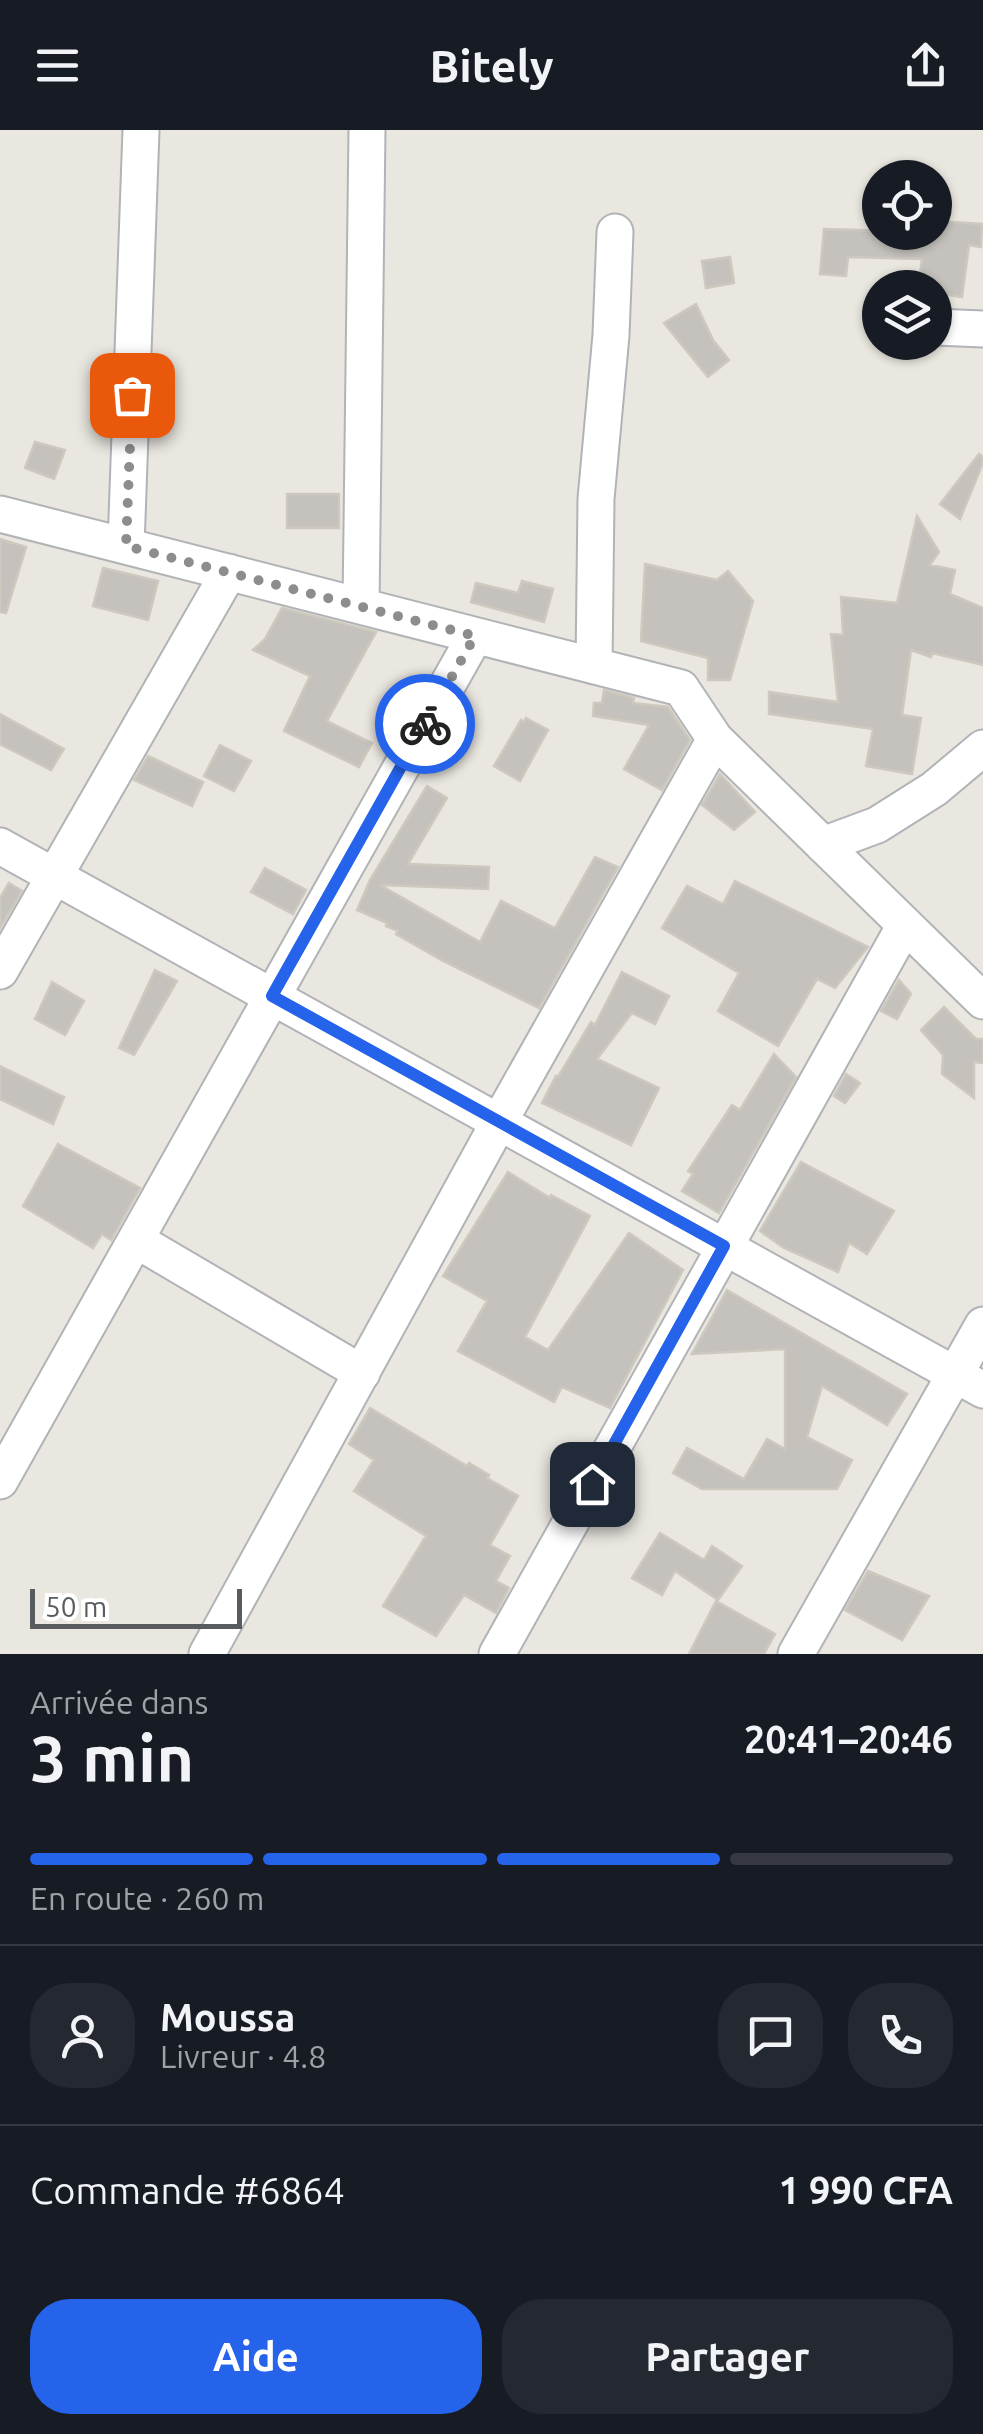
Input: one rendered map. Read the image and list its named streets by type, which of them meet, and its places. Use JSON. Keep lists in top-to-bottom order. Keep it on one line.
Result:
{"scale_bar":"50 m","page":{"header":"Bitely","scale":"50 m","heading":["3 min","Arrivée dans","20:41–20:46"],"panel":["Moussa","Livreur · 4.8","Commande #6864","1 990 CFA"],"bar":"En route · 260 m","buttons":["Aide","Partager"]}}
